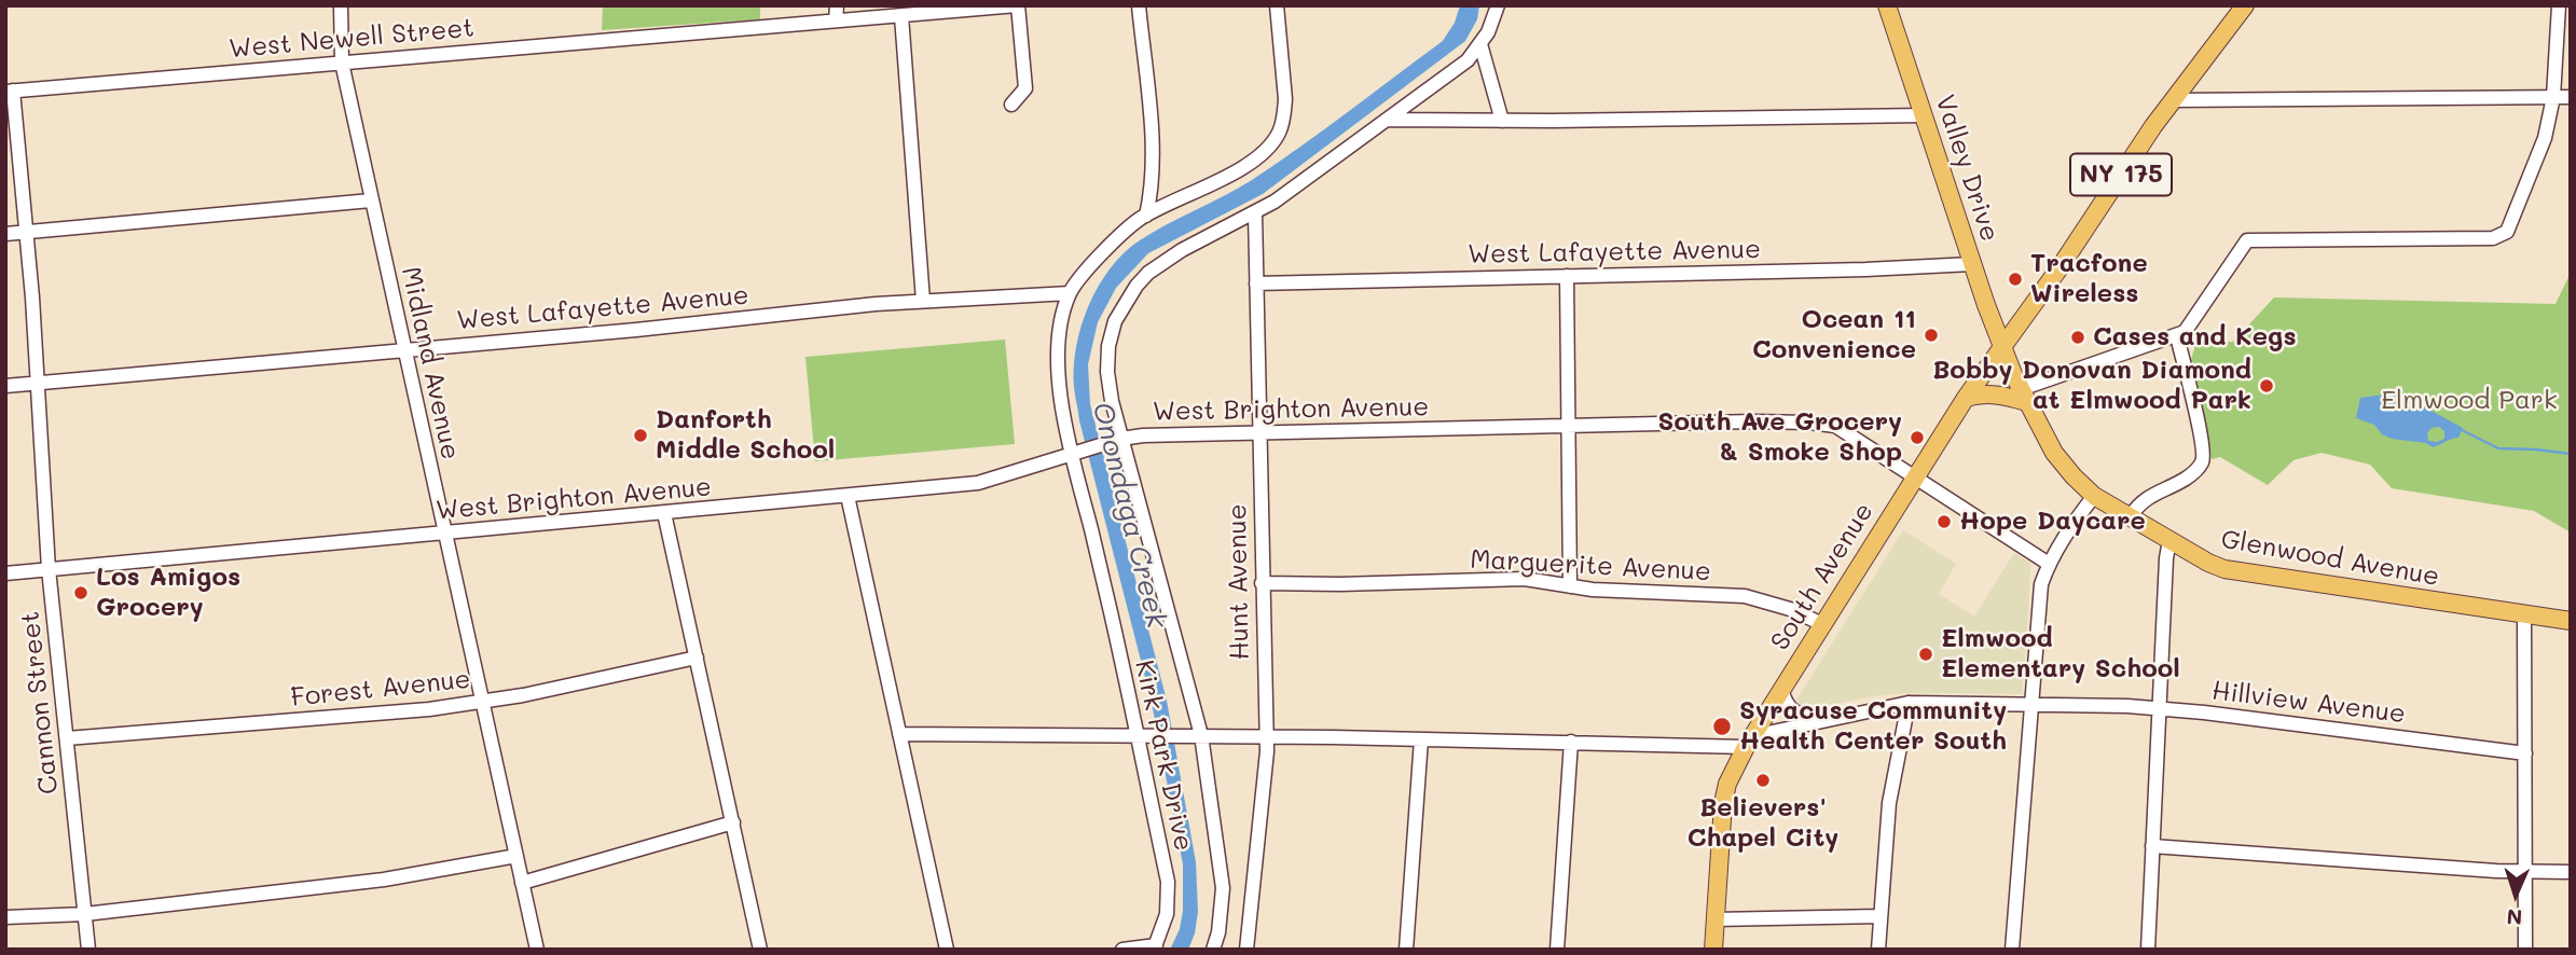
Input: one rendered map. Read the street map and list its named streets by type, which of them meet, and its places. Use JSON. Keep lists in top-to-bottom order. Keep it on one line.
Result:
{"streets":{"main road":["Valley Drive","NY 175","Glenwood Avenue","South Avenue"],"street":["West Newell Street","West Lafayette Avenue","Midland Avenue","West Brighton Avenue","Marguerite Avenue","Hunt Avenue","Forest Avenue","Cannon Street","Hillview Avenue","Kirk Park Drive"]},"crossings":[["West Newell Street","Midland Avenue"],["West Newell Street","Cannon Street"],["Valley Drive","West Lafayette Avenue"],["Valley Drive","Glenwood Avenue"],["Valley Drive","South Avenue"],["West Lafayette Avenue","Midland Avenue"],["West Lafayette Avenue","Hunt Avenue"],["West Lafayette Avenue","Cannon Street"],["West Lafayette Avenue","Kirk Park Drive"],["Midland Avenue","West Brighton Avenue"],["Midland Avenue","Forest Avenue"],["West Brighton Avenue","South Avenue"],["West Brighton Avenue","Hunt Avenue"],["West Brighton Avenue","Cannon Street"],["West Brighton Avenue","Kirk Park Drive"],["Glenwood Avenue","South Avenue"],["Marguerite Avenue","South Avenue"],["Marguerite Avenue","Hunt Avenue"],["South Avenue","Hillview Avenue"],["Hunt Avenue","Hillview Avenue"],["Forest Avenue","Cannon Street"],["Hillview Avenue","Kirk Park Drive"]],"water":["Onondaga Creek"],"parks":["Elmwood Park"],"places":["Tracfone Wireless","Ocean 11 Convenience","Cases and Kegs","Bobby Donovan Diamond at Elmwood Park","Danforth Middle School","South Ave Grocery & Smoke Shop","Hope Daycare","Los Amigos Grocery","Elmwood Elementary School","Syracuse Community Health Center South","Believers' Chapel City"],"north":"bottom"}
